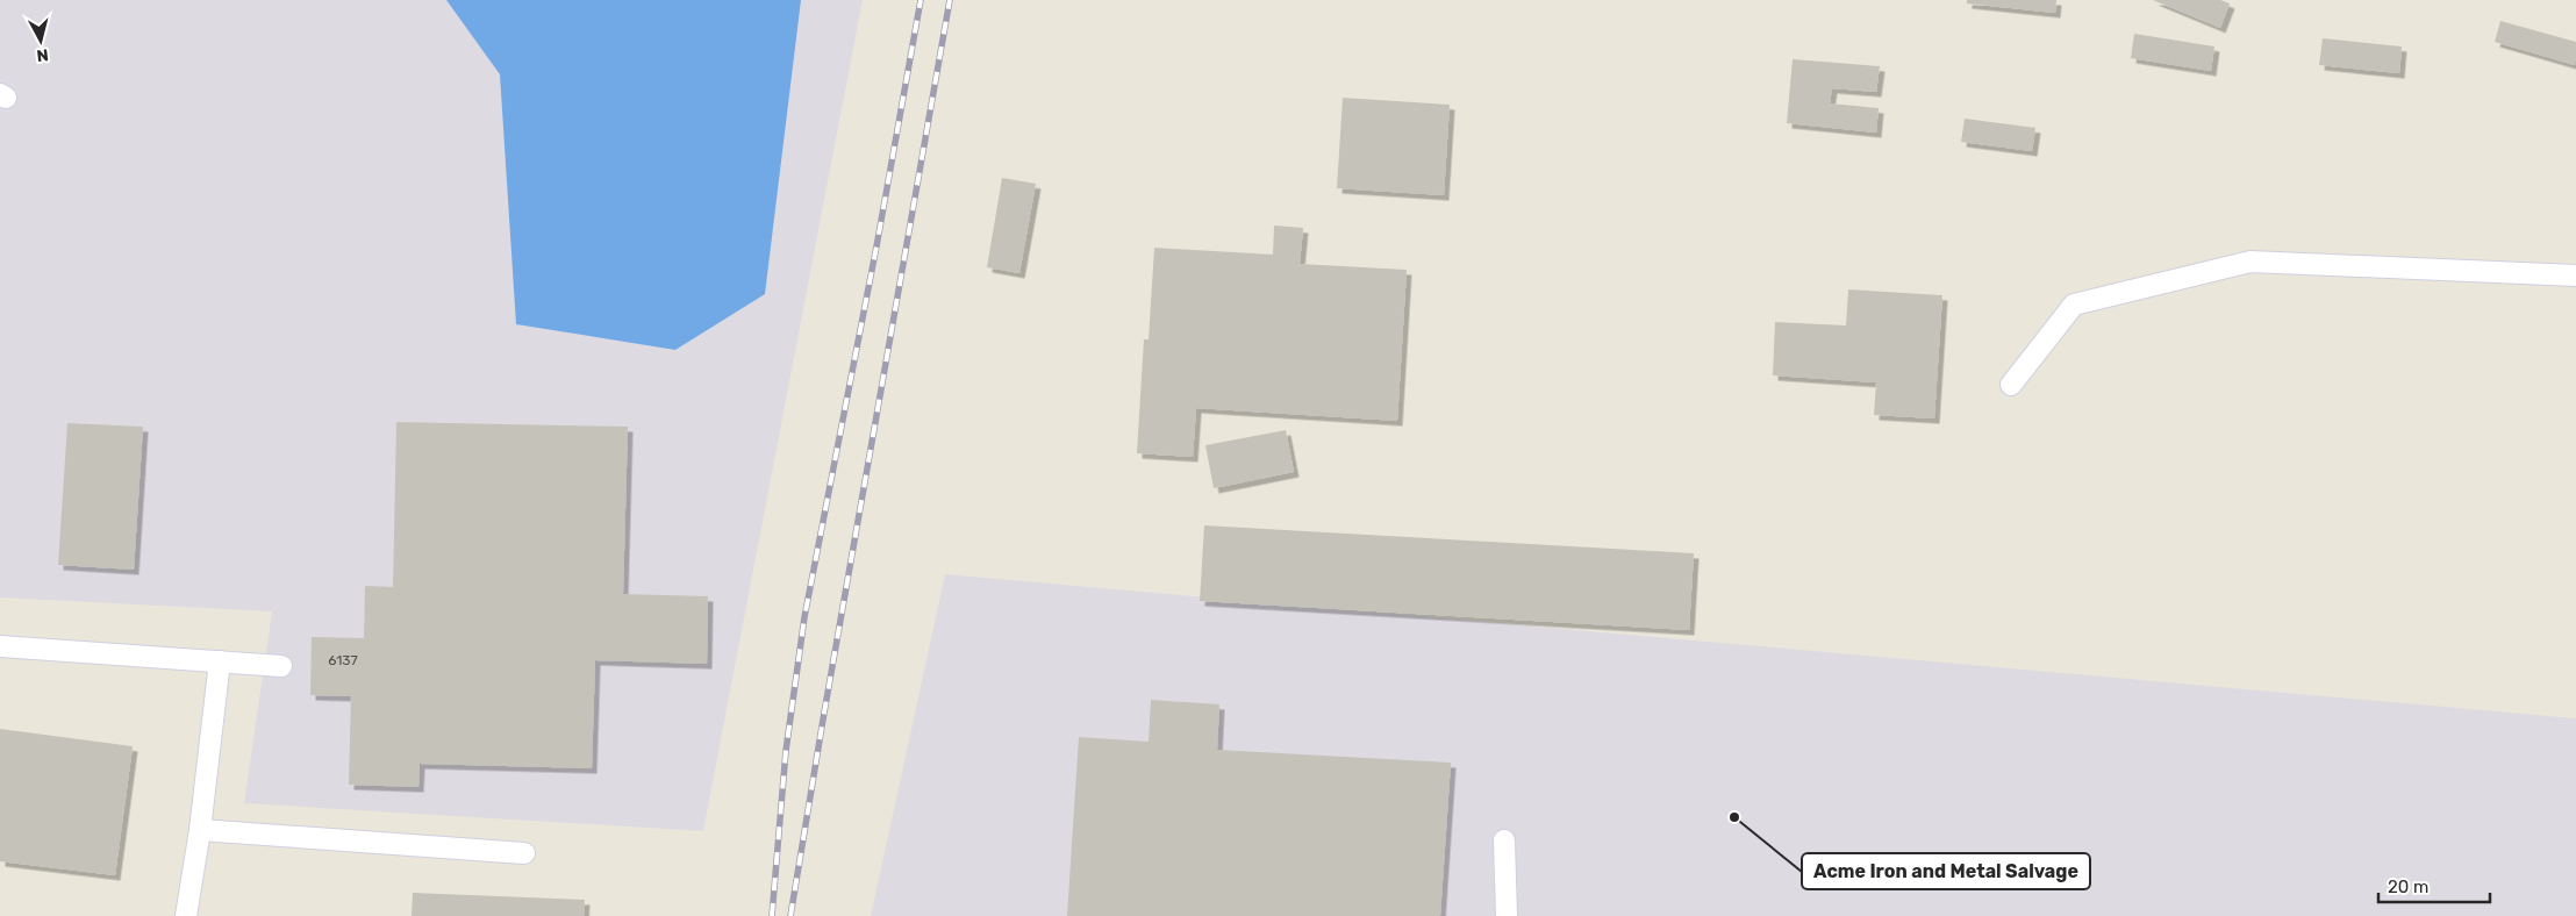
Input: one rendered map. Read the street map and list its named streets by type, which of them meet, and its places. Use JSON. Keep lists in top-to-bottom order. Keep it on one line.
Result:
{"places":["Acme Iron and Metal Salvage"],"house_numbers":["6137"],"scale_bar":"20 m","north":"bottom"}
